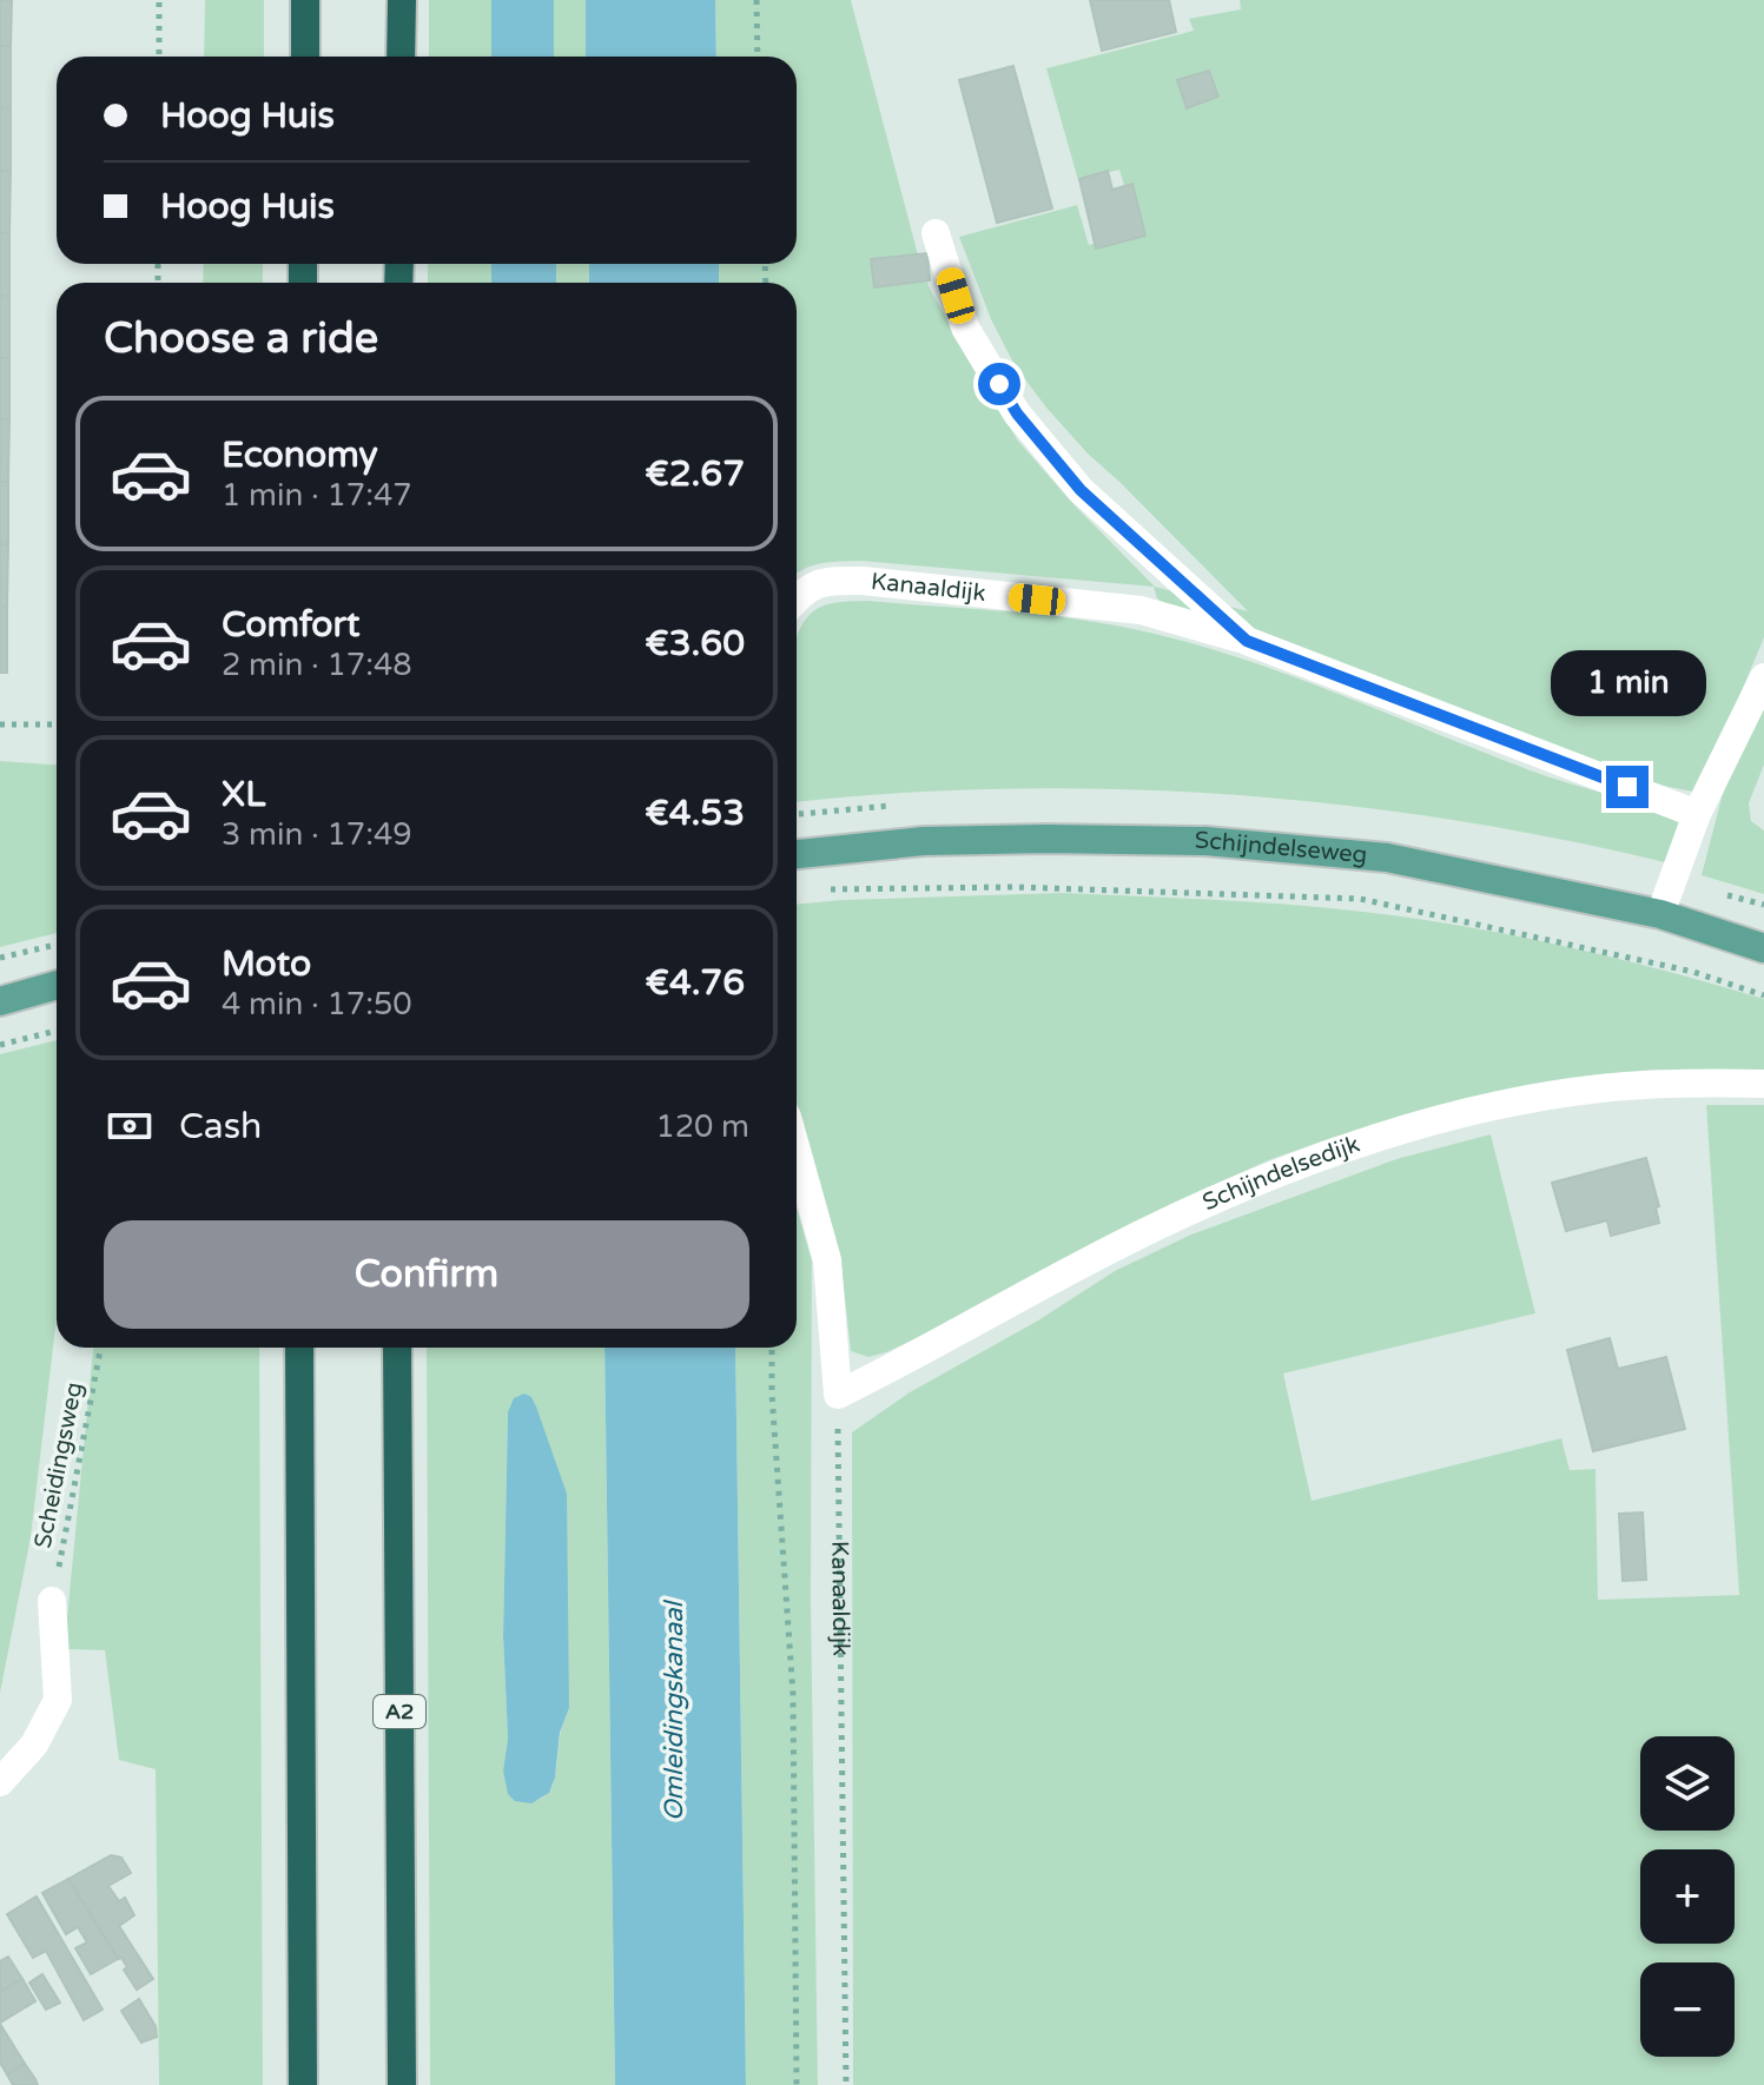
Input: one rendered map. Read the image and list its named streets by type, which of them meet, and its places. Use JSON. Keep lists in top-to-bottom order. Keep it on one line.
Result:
{"streets":{"highway":["A2"],"main road":["Schijndelseweg"],"street":["Kanaaldijk","Schijndelsedijk"],"path":["Scheidingsweg"]},"crossings":[["Kanaaldijk","Schijndelsedijk"]],"water":["Omleidingskanaal"],"page":{"banner":["Hoog Huis","Hoog Huis"],"heading":"Choose a ride","list":[{"name":"Economy","note":"1 min · 17:47","value":"€2.67"},{"name":"Comfort","note":"2 min · 17:48","value":"€3.60"},{"name":"XL","note":"3 min · 17:49","value":"€4.53"},{"name":"Moto","note":"4 min · 17:50","value":"€4.76"}],"bubble":"1 min","pay":["Cash","120 m"],"buttons":"Confirm","map_buttons":["+","−"]}}
